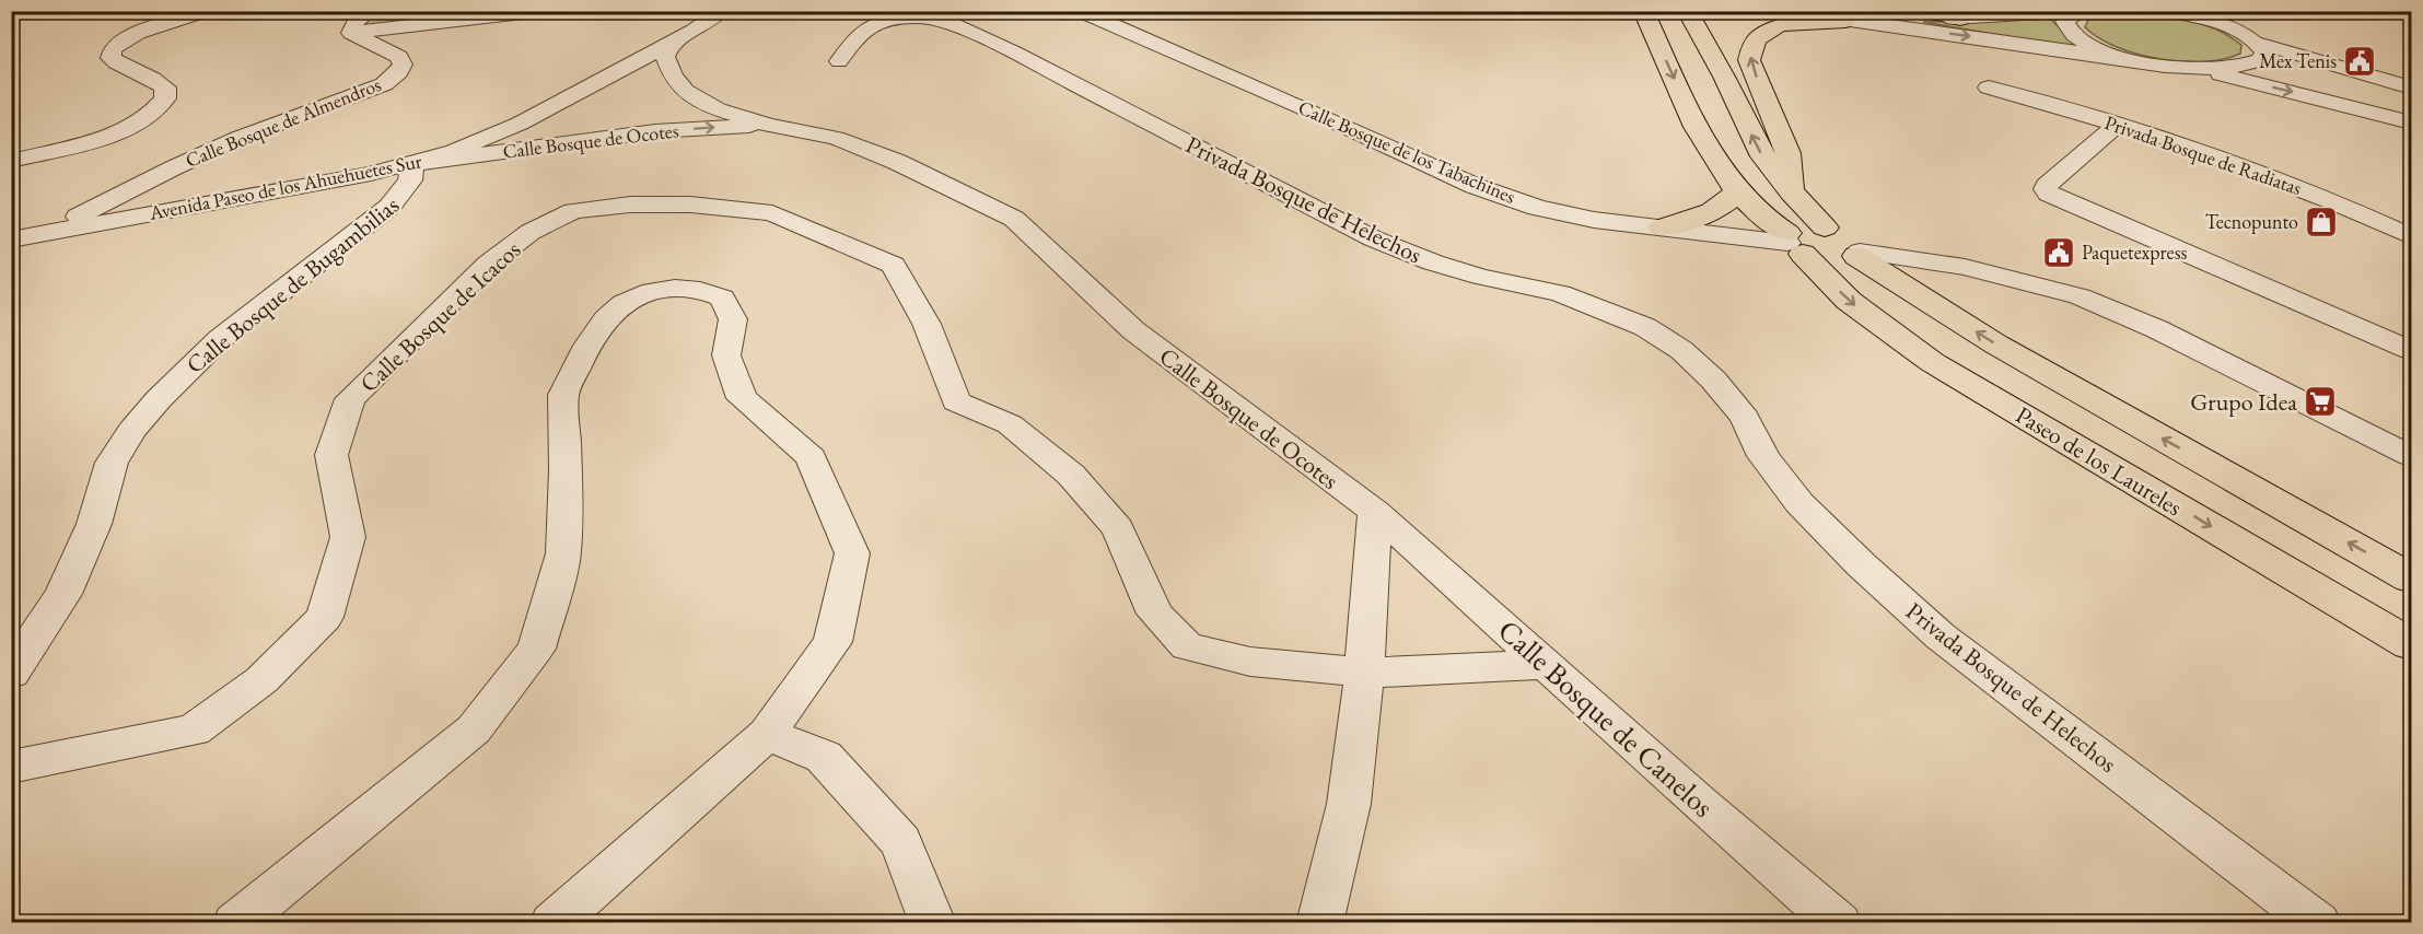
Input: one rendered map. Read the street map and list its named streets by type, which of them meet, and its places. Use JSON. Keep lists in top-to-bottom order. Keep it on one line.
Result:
{"streets":{"main road":["Paseo de los Laureles"],"street":["Calle Bosque de Almendros","Calle Bosque de Ocotes","Calle Bosque de los Tabachines","Privada Bosque de Radiatas","Avenida Paseo de los Ahuehuetes Sur","Privada Bosque de Helechos","Calle Bosque de Bugambilias","Calle Bosque de Icacos","Calle Bosque de Canelos"]},"crossings":[["Calle Bosque de Almendros","Avenida Paseo de los Ahuehuetes Sur"],["Calle Bosque de Ocotes","Avenida Paseo de los Ahuehuetes Sur"],["Calle Bosque de Ocotes","Calle Bosque de Bugambilias"],["Calle Bosque de Ocotes","Calle Bosque de Canelos"],["Calle Bosque de los Tabachines","Paseo de los Laureles"],["Avenida Paseo de los Ahuehuetes Sur","Calle Bosque de Bugambilias"],["Calle Bosque de Icacos","Calle Bosque de Canelos"]],"places":{"public building":["Mex Tenis","Paquetexpress"],"shop":["Tecnopunto"],"supermarket":["Grupo Idea"]}}
